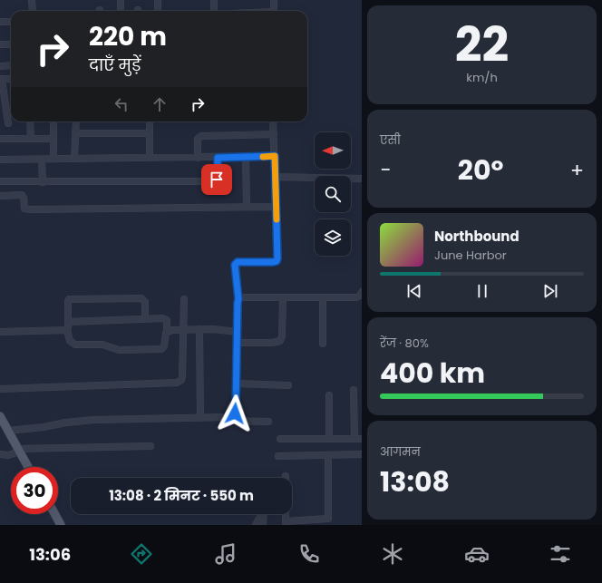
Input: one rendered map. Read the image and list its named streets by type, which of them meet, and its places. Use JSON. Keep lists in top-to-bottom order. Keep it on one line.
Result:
{"north":"left","page":{"tile":[["22","km/h"],"एसी",["रेंज · 80%","400 km"],["आगमन","13:08"]],"turn":["220 m","दाएँ मुड़ें"],"heat":["−","20°","+"],"song":["Northbound","June Harbor"],"limit":"30","trip":"13:08 · 2 मिनट · 550 m","tabs":"13:06"}}
